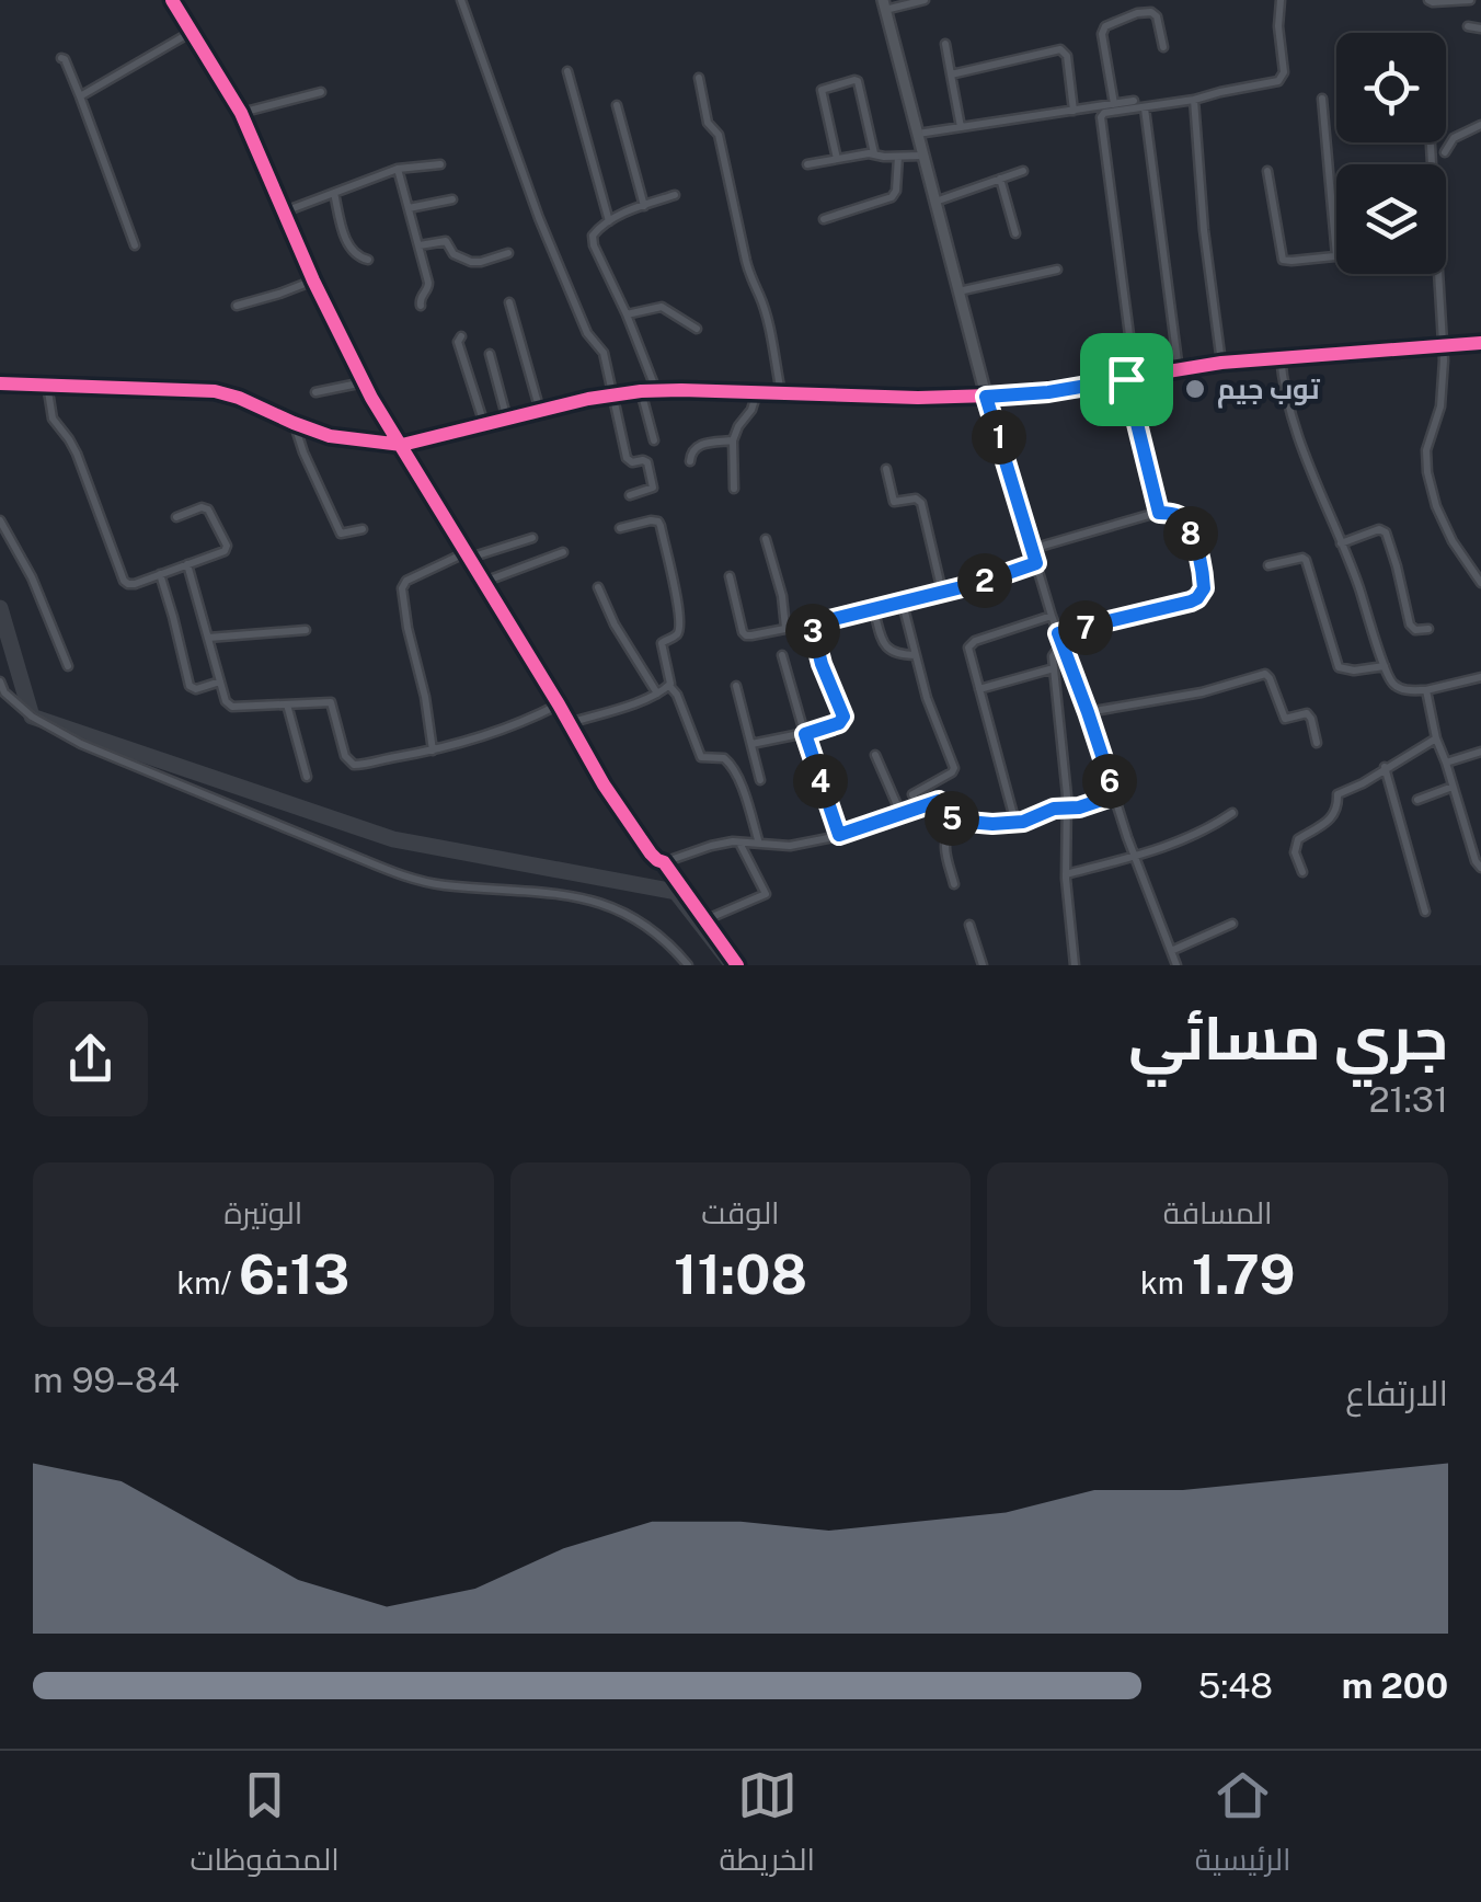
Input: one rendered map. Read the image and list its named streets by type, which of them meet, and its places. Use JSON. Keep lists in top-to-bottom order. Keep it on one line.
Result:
{"places":["توب جيم"],"page":{"pins":["1","8","2","7","3","4","6","5"],"heading":["جري مسائي","21:31"],"stats":[["المسافة","1.79 km"],["الوقت","11:08"],["الوتيرة","6:13 /km"]],"chart":["الارتفاع","84–99 m"],"list":[{"name":"200 m","note":"5:48"}],"tabs":["الرئيسية","الخريطة","المحفوظات"]}}
